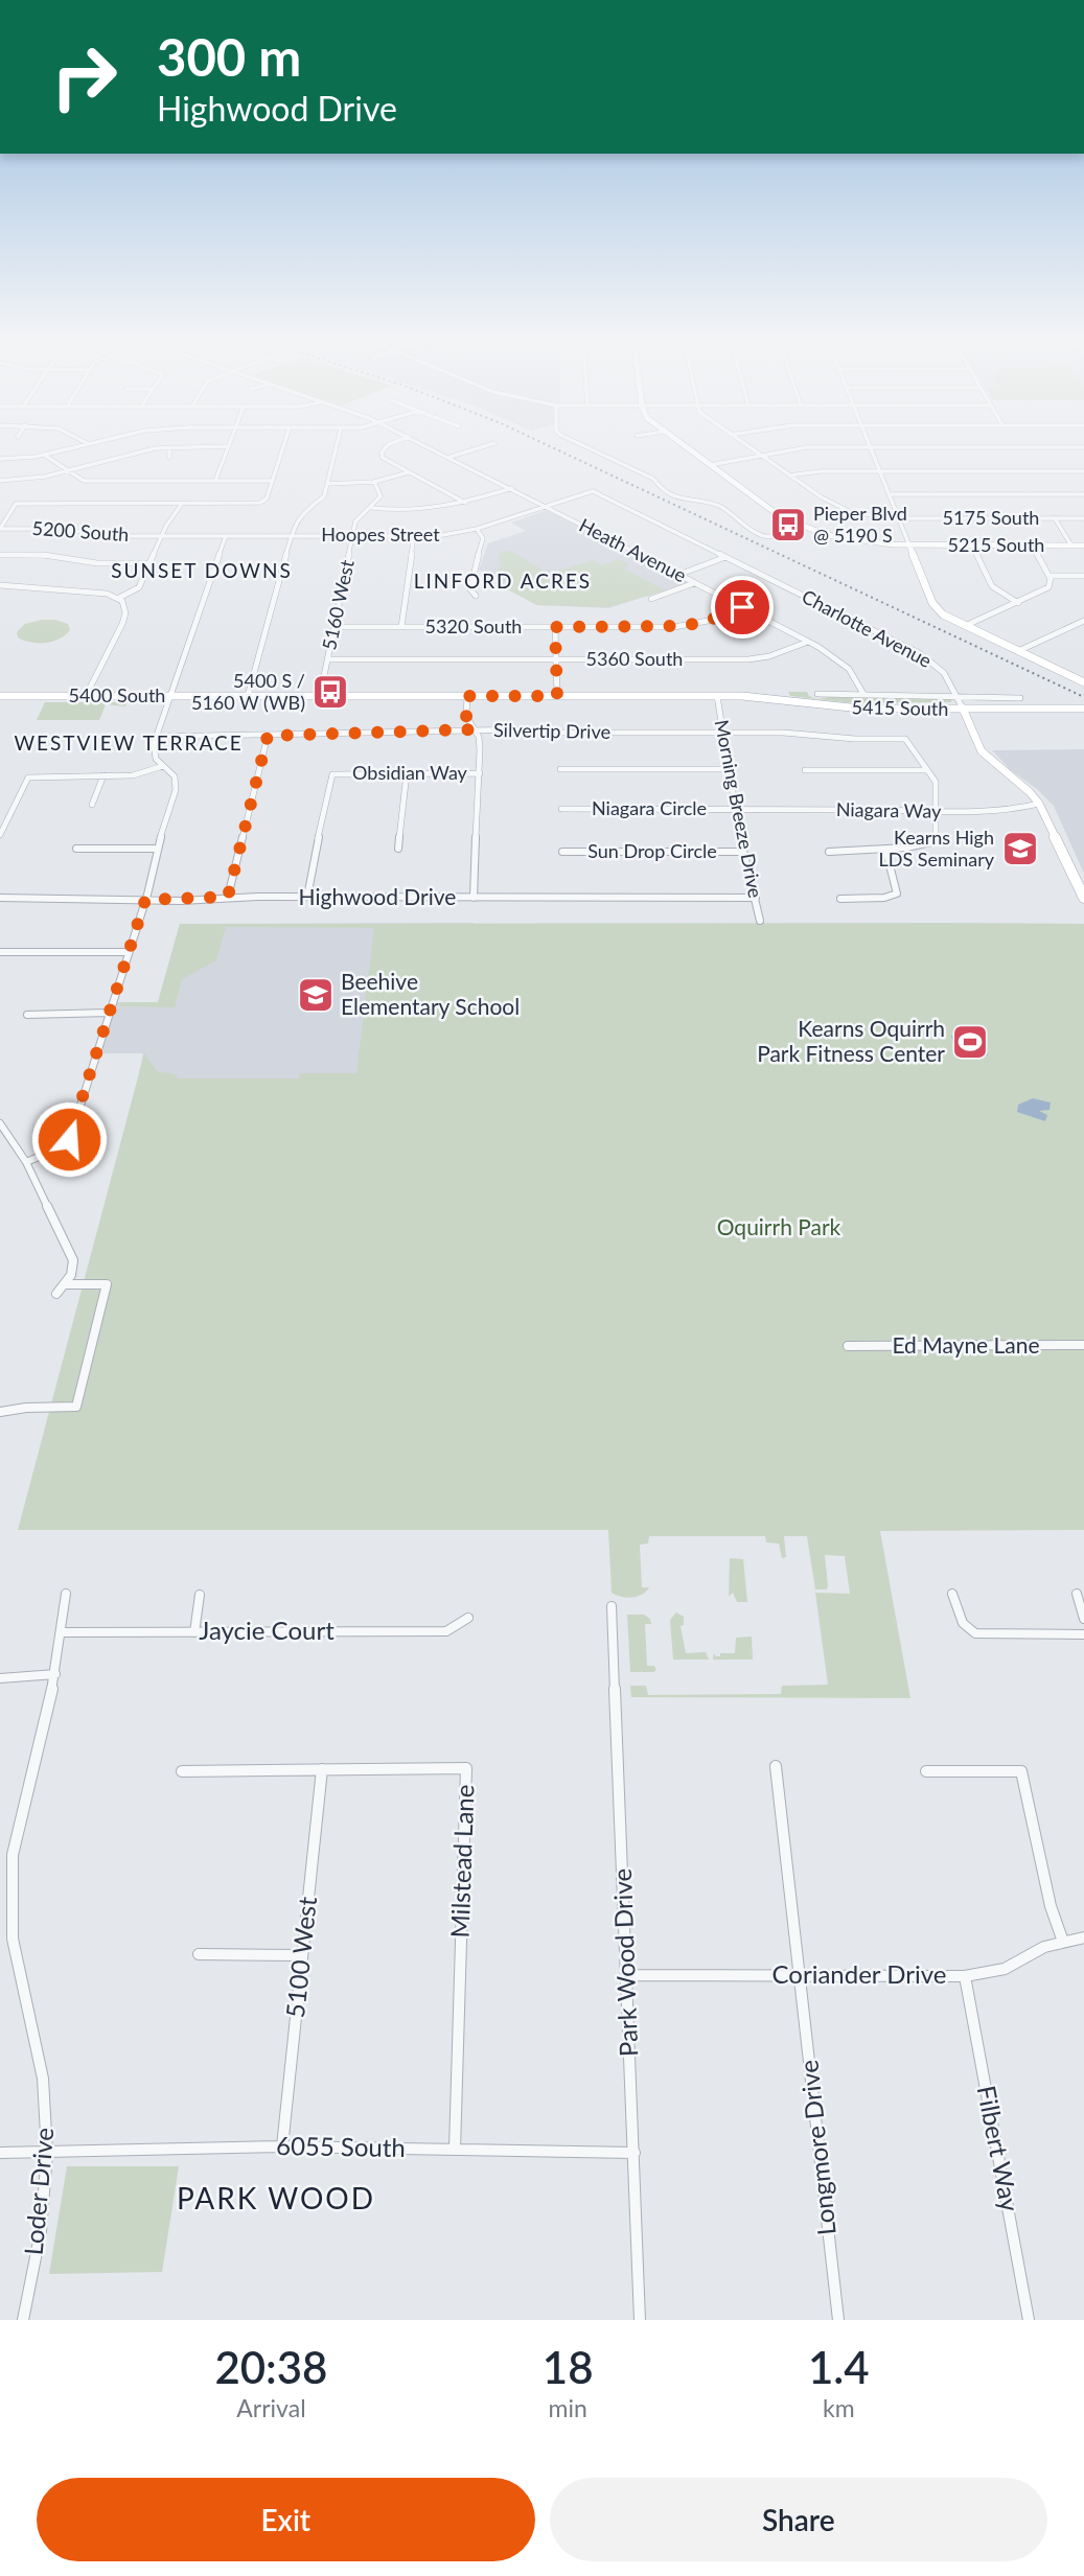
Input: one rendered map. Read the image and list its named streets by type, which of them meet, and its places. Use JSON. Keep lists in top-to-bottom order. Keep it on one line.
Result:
{"streets":{"street":["5175 South","5200 South","Hoopes Street","5215 South","Heath Avenue","5160 West","5320 South","Charlotte Avenue","5360 South","5400 South","5415 South","Silvertip Drive","Obsidian Way","Niagara Circle","Morning Breeze Drive","Niagara Way","Sun Drop Circle","Highwood Drive","Ed Mayne Lane","Jaycie Court","Milstead Lane","5100 West","Park Wood Drive","Coriander Drive","6055 South","Longmore Drive","Filbert Way","Loder Drive"]},"crossings":[["5200 South","Hoopes Street"],["Hoopes Street","Heath Avenue"],["Hoopes Street","5160 West"],["Hoopes Street","Charlotte Avenue"],["Heath Avenue","5320 South"],["Heath Avenue","5360 South"],["5160 West","5320 South"],["5160 West","5360 South"],["5160 West","5400 South"],["Charlotte Avenue","5415 South"],["5400 South","5415 South"],["5400 South","Morning Breeze Drive"],["5415 South","Morning Breeze Drive"],["Silvertip Drive","Morning Breeze Drive"],["Obsidian Way","Highwood Drive"],["Niagara Circle","Morning Breeze Drive"],["Niagara Circle","Niagara Way"],["Morning Breeze Drive","Niagara Way"],["Morning Breeze Drive","Sun Drop Circle"],["Morning Breeze Drive","Highwood Drive"],["Jaycie Court","Loder Drive"],["Milstead Lane","5100 West"],["Milstead Lane","6055 South"],["5100 West","6055 South"],["Park Wood Drive","Coriander Drive"],["Park Wood Drive","6055 South"],["Coriander Drive","Longmore Drive"],["Coriander Drive","Filbert Way"],["6055 South","Loder Drive"]],"districts":["SUNSET DOWNS","LINFORD ACRES","WESTVIEW TERRACE","PARK WOOD"],"parks":["Oquirrh Park"],"places":{"bus stop":["Pieper Blvd @ 5190 S","5400 S / 5160 W (WB)"],"school or university":["Kearns High LDS Seminary","Beehive Elementary School"],"sports":["Kearns Oquirrh Park Fitness Center"]},"page":{"turn":["300 m","Highwood Drive"],"eta":["20:38","Arrival","18","min","1.4","km"],"buttons":["Exit","Share"]}}
